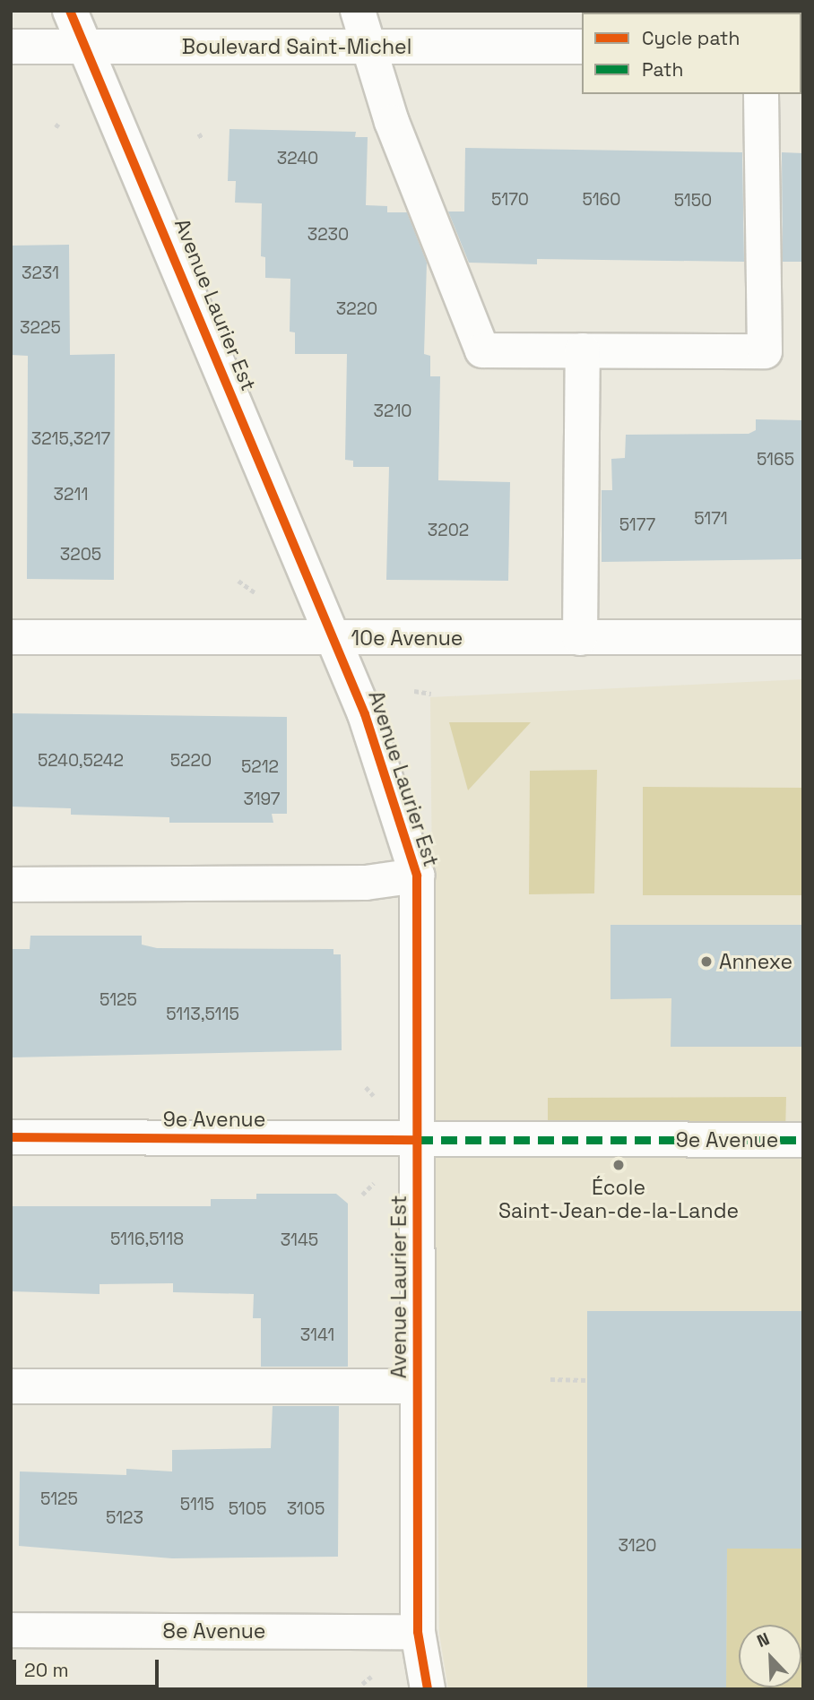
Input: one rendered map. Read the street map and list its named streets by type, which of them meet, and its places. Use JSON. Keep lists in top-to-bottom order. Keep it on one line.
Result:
{"streets":{"street":["Boulevard Saint-Michel","Avenue Laurier Est","10e Avenue","9e Avenue","8e Avenue"]},"crossings":[["Boulevard Saint-Michel","Avenue Laurier Est"],["Avenue Laurier Est","10e Avenue"],["Avenue Laurier Est","9e Avenue"],["Avenue Laurier Est","8e Avenue"]],"places":["Annexe","École Saint-Jean-de-la-Lande"],"house_numbers":["3240","5170","5160","5150","3230","3231","3220","3225","3210","3215,3217","5165","3211","5171","5177","3202","3205","5240,5242","5220","5212","3197","5125","5113,5115","5116,5118","3145","3141","5125","5115","5105","3105","5123","3120"],"legend":["Cycle path","Path"],"scale_bar":"20 m","north":"top left"}
